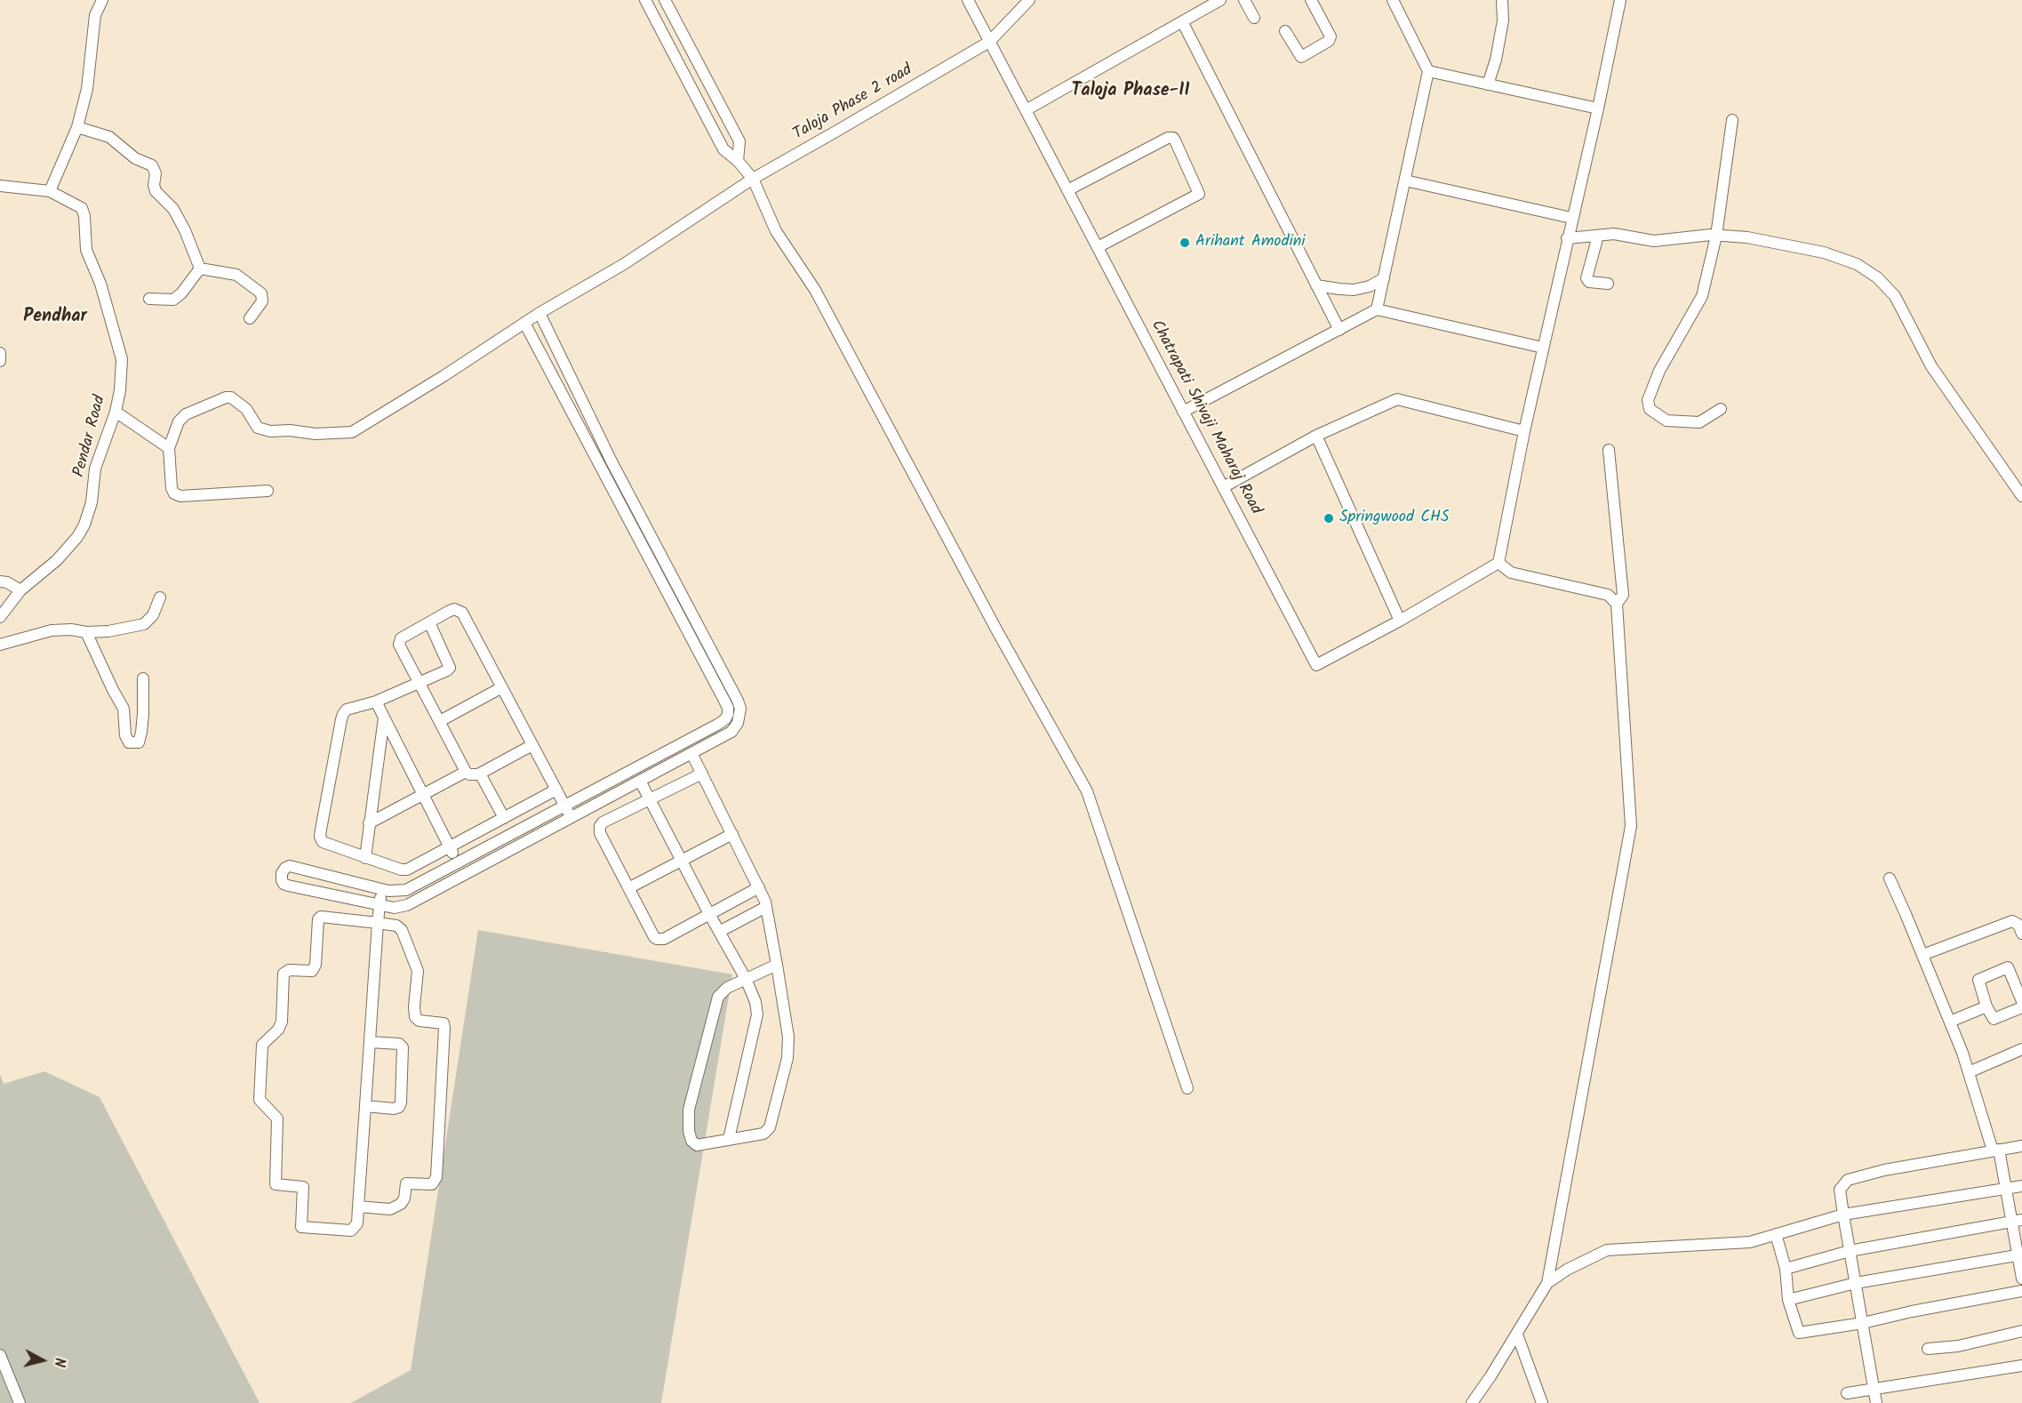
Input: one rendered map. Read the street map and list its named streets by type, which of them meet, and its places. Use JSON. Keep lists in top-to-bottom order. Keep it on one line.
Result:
{"streets":{"street":["Taloja Phase 2 road","Chatrapati Shivaji Maharaj Road","Pendar Road"]},"crossings":[["Taloja Phase 2 road","Chatrapati Shivaji Maharaj Road"]],"districts":["Taloja Phase-II","Pendhar"],"places":["Arihant Amodini","Springwood CHS"],"north":"right"}
